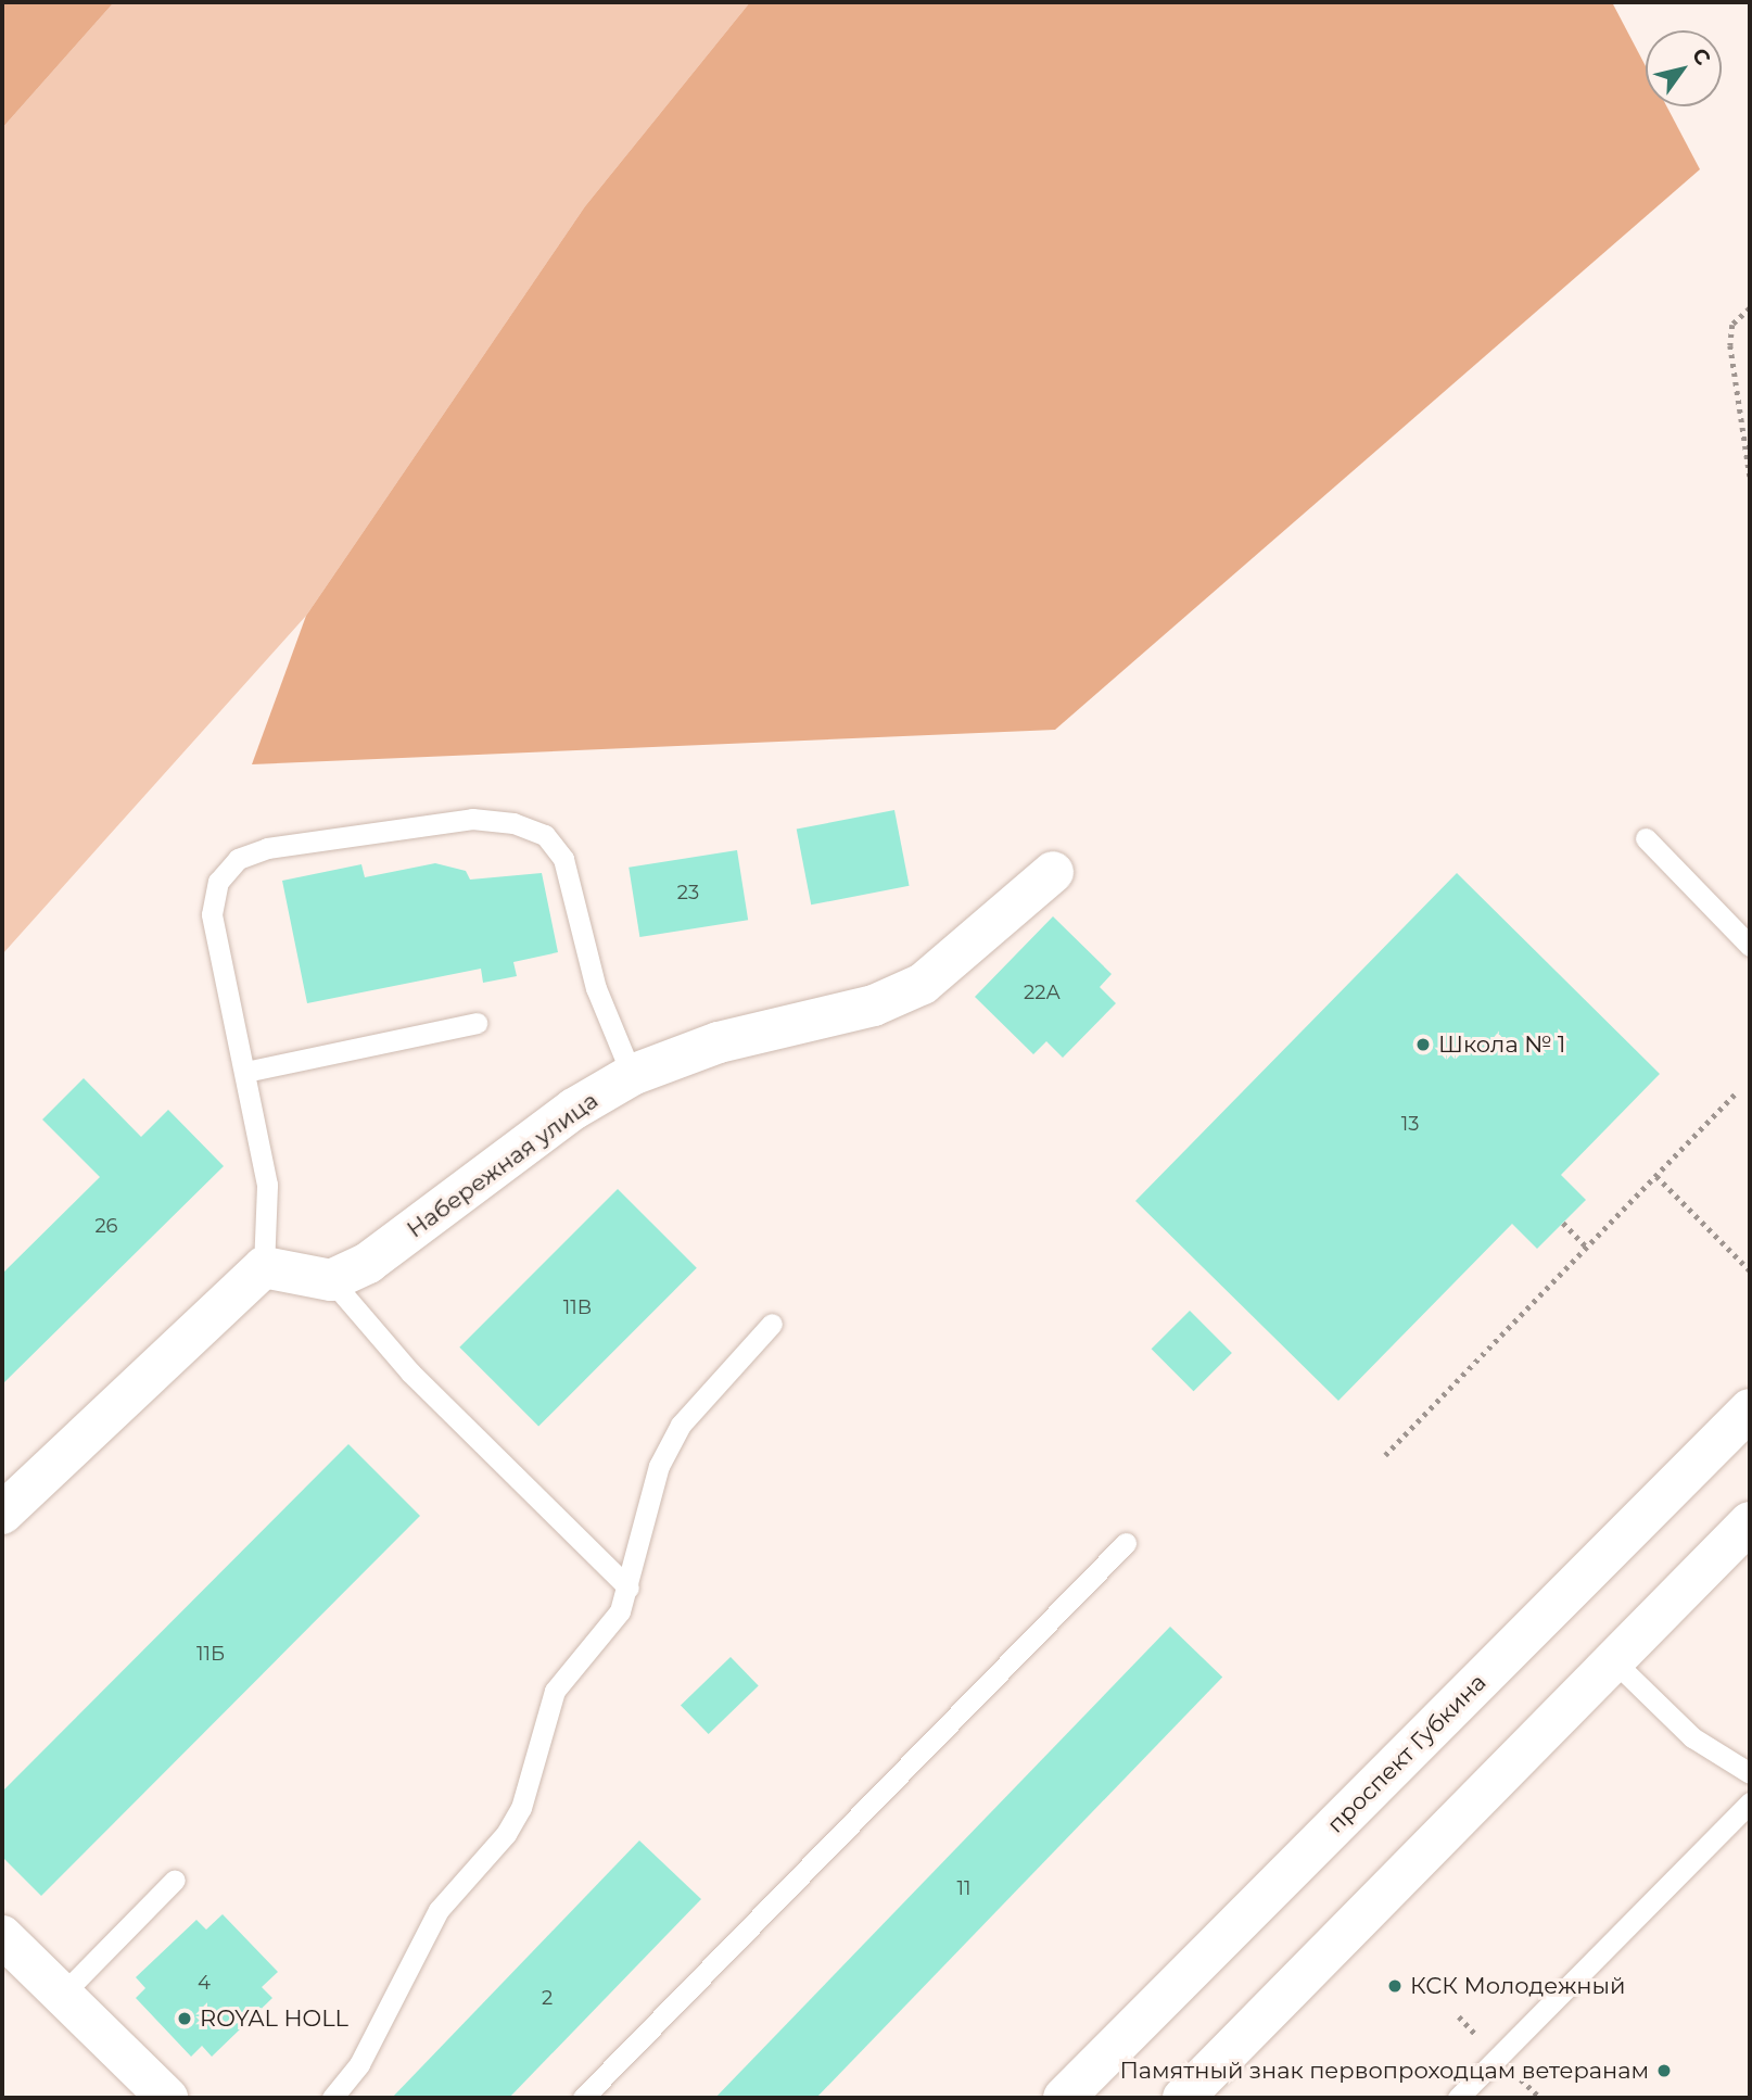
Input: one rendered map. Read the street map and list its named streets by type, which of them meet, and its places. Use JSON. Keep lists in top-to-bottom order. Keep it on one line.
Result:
{"streets":{"main road":["Набережная улица","проспект Губкина"]},"places":["Школа № 1","КСК Молодежный","ROYAL HOLL","Памятный знак первопроходцам ветеранам"],"house_numbers":["23","22А","13","26","11В","11Б","11","4","2"],"north":"top right"}
